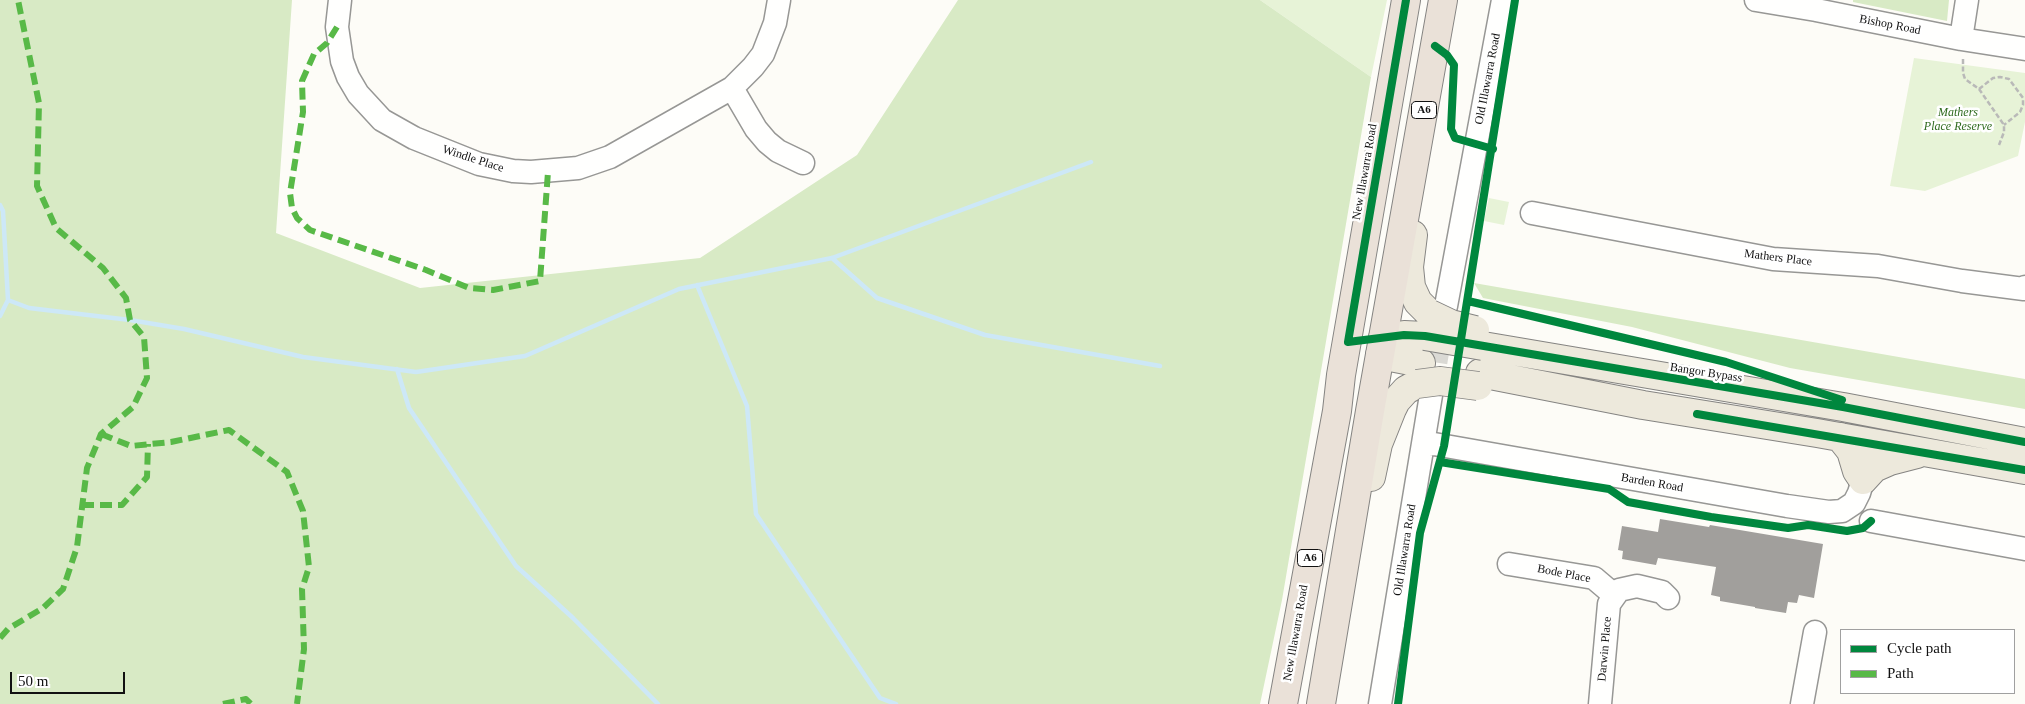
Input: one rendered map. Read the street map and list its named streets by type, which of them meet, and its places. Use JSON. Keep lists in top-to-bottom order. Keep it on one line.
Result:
{"streets":{"highway":["A6","New Illawarra Road"],"main road":["Bangor Bypass"],"street":["Bishop Road","Old Illawarra Road","Windle Place","Mathers Place","Barden Road","Bode Place","Darwin Place"]},"crossings":[["Old Illawarra Road","Bangor Bypass"],["Old Illawarra Road","Barden Road"],["A6","Bangor Bypass"],["Bode Place","Darwin Place"]],"parks":["Mathers Place Reserve"],"legend":["Cycle path","Path"],"scale_bar":"50 m"}
